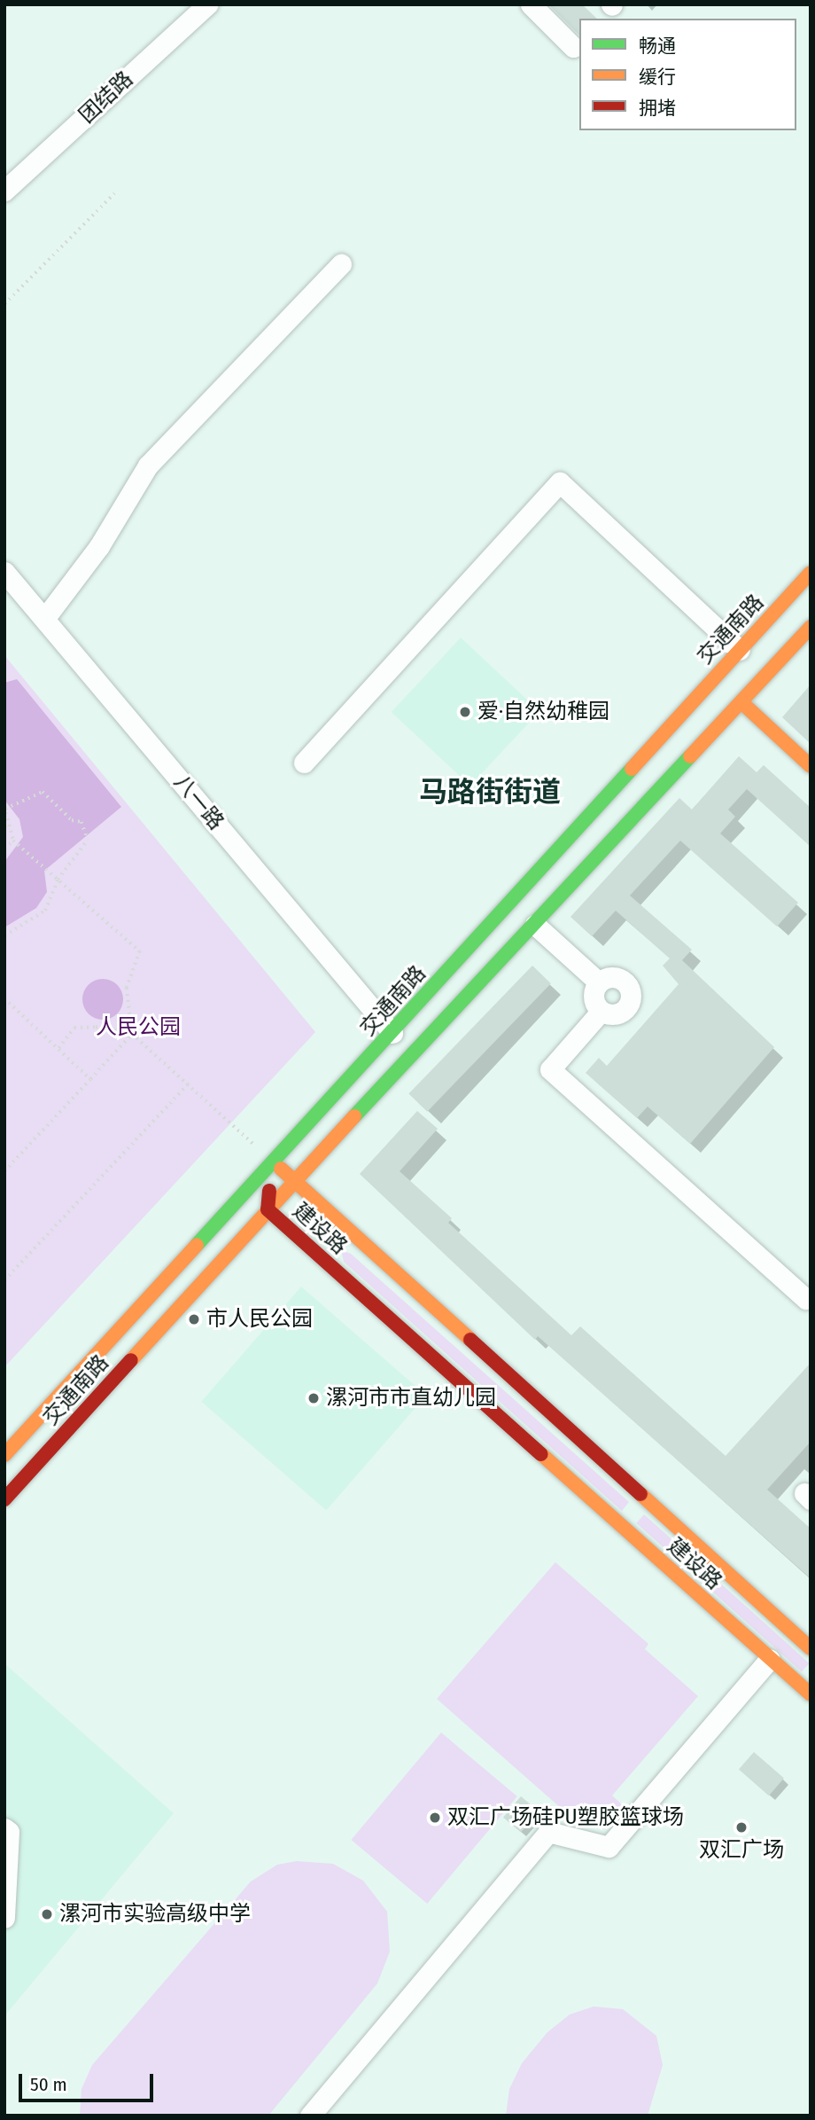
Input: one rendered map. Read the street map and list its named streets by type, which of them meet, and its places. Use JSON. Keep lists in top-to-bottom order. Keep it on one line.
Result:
{"streets":{"main road":["交通南路","建设路"],"street":["团结路","八一路"]},"crossings":[["交通南路","八一路"],["交通南路","建设路"]],"districts":["马路街街道"],"parks":["人民公园"],"places":["爱·自然幼稚园","市人民公园","漯河市市直幼儿园","双汇广场硅PU塑胶篮球场","双汇广场","漯河市实验高级中学"],"legend":["畅通","缓行","拥堵"],"scale_bar":"50 m"}
